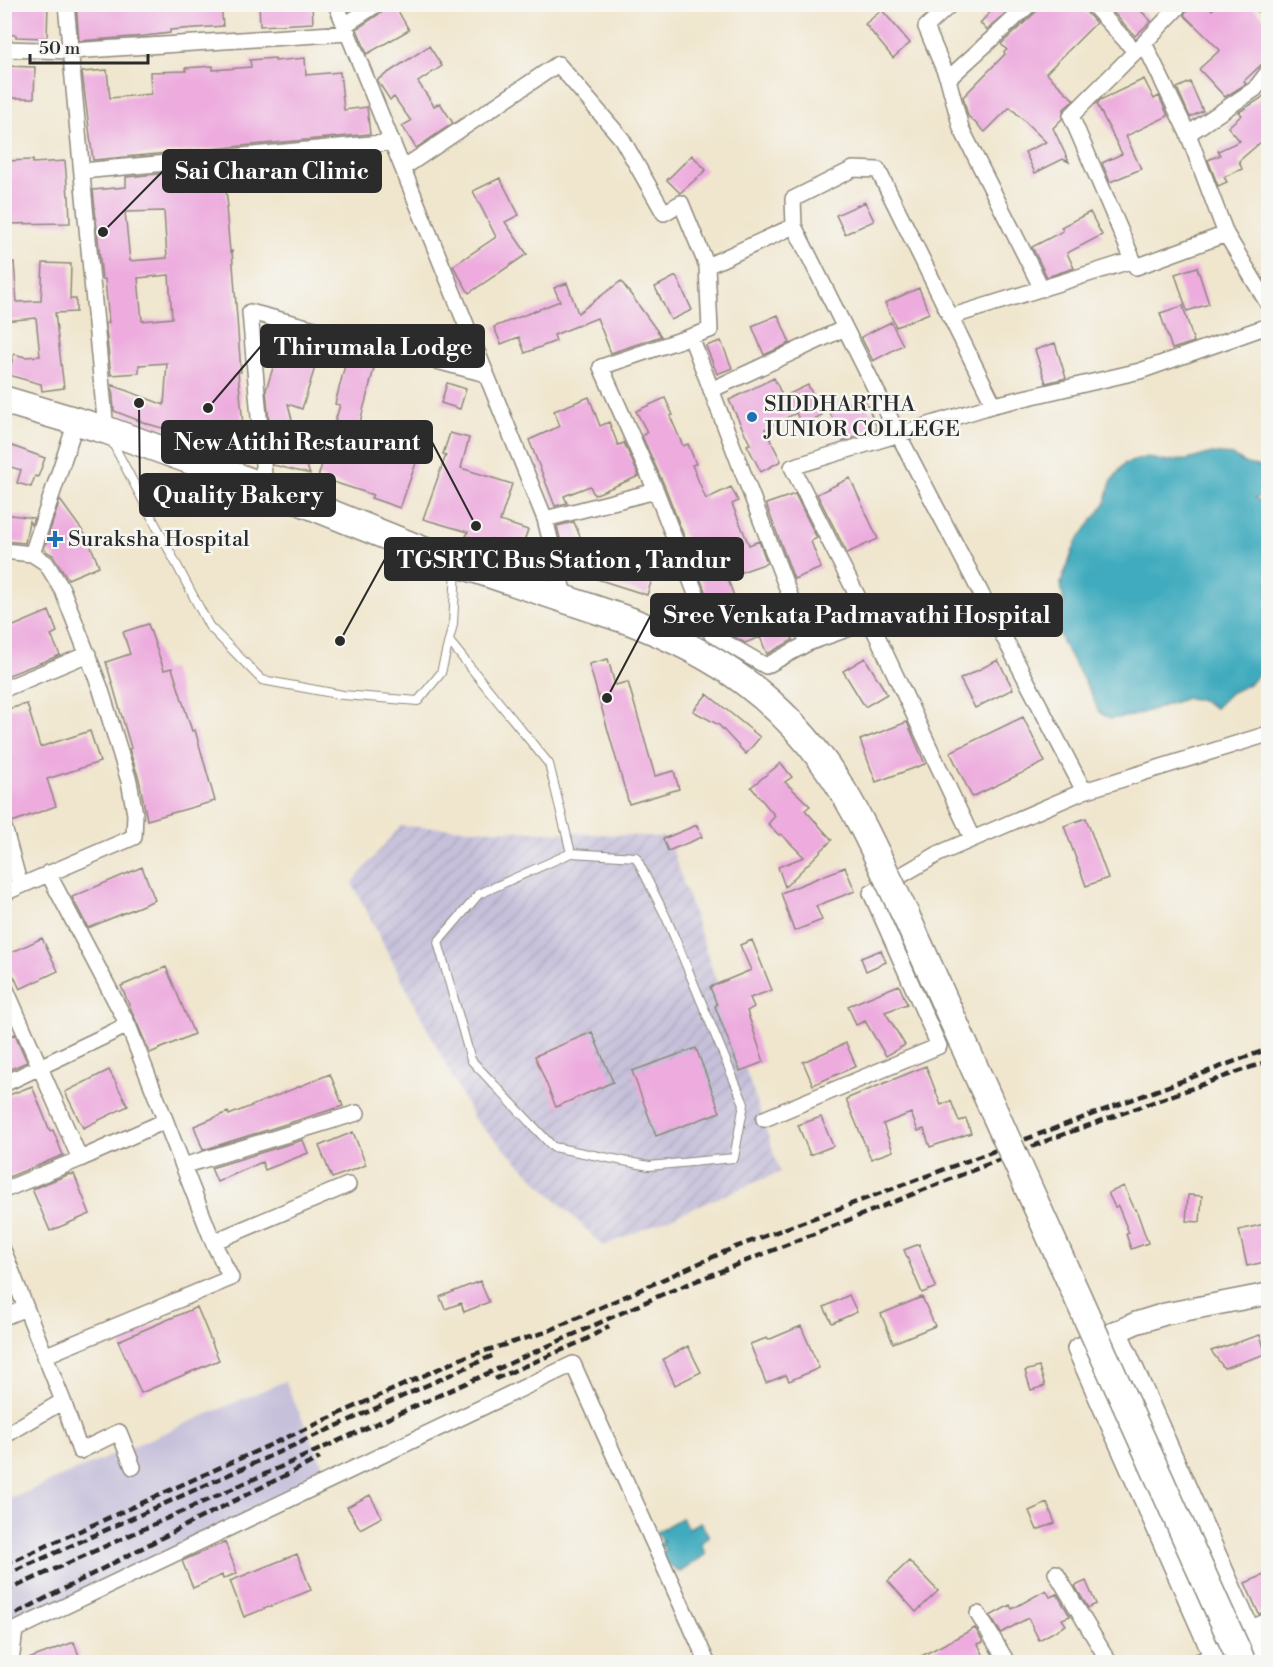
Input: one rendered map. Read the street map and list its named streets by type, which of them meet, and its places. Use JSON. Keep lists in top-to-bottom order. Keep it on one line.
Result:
{"places":{"other":["Sai Charan Clinic","Quality Bakery","Thirumala Lodge","SIDDHARTHA JUNIOR COLLEGE","New Atithi Restaurant","TGSRTC Bus Station , Tandur","Sree Venkata Padmavathi Hospital"],"health":["Suraksha Hospital"]},"scale_bar":"50 m"}
